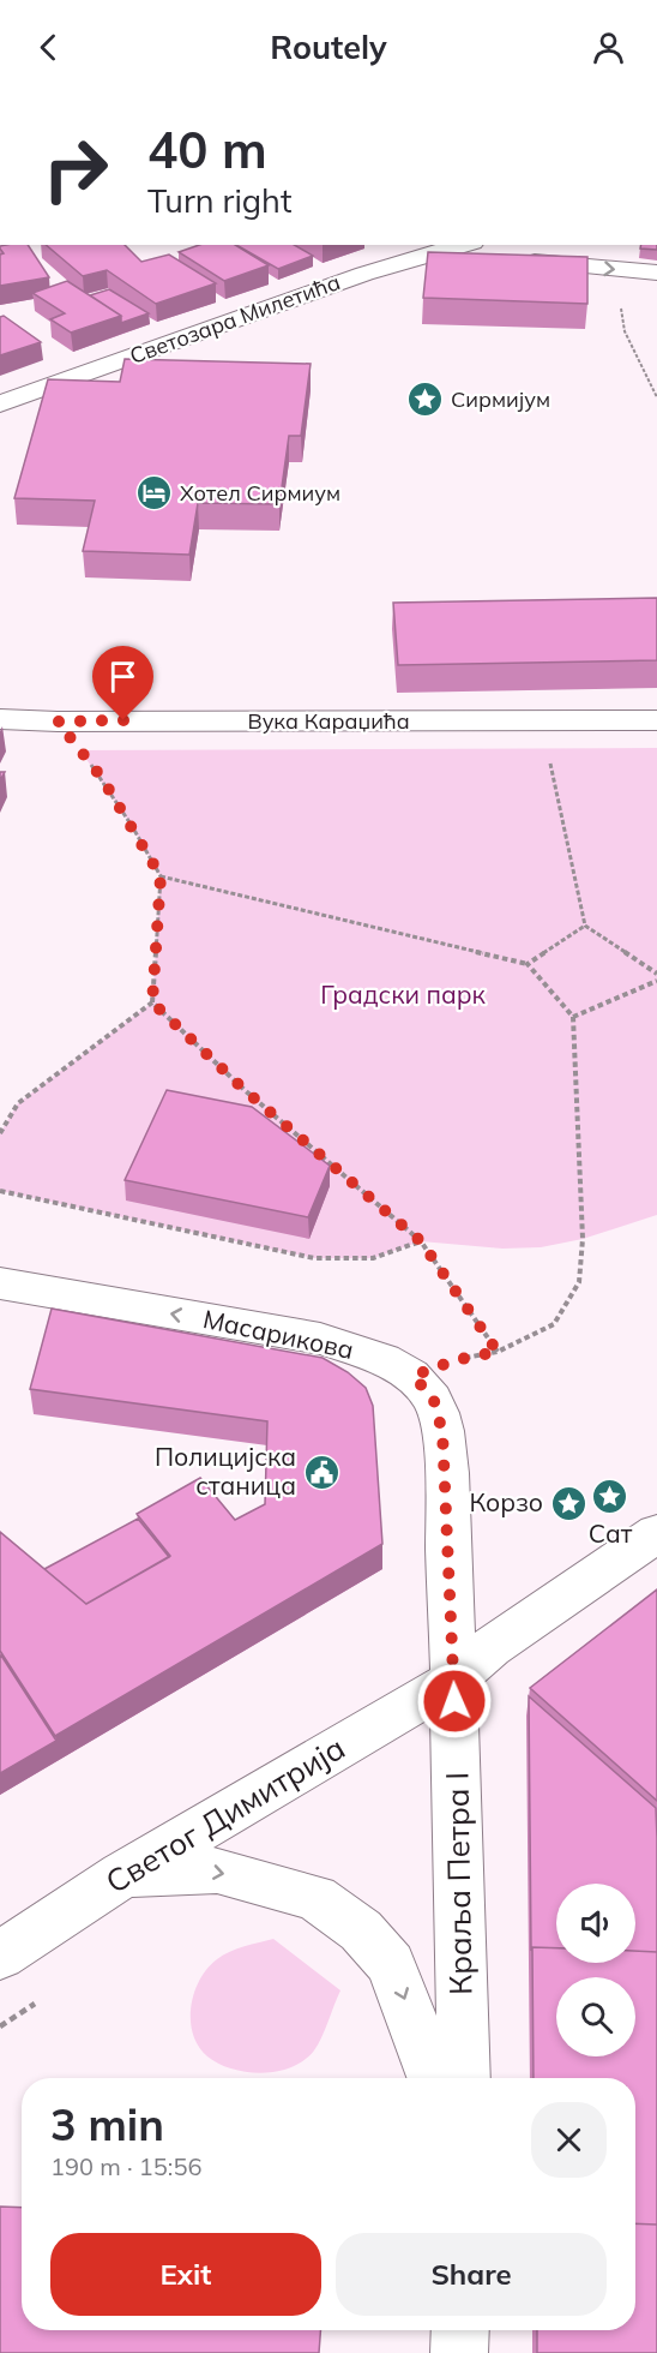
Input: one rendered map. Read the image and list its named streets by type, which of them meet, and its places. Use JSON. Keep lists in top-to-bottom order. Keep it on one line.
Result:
{"streets":{"street":["Светозара Милетића","Вука Караџића","Масарикова","Светог Димитрија","Краља Петра I"]},"crossings":[["Масарикова","Светог Димитрија"],["Масарикова","Краља Петра I"],["Светог Димитрија","Краља Петра I"]],"one_way":["Масарикова","Краља Петра I"],"parks":["Градски парк"],"places":{"place":["Сирмијум","Сат","Корзо"],"hotel":["Хотел Сирмиум"],"public building":["Полицијска станица"]},"page":{"header":"Routely","turn":["40 m","Turn right"],"heading":["3 min","190 m · 15:56"],"buttons":["Exit","Share"]}}
